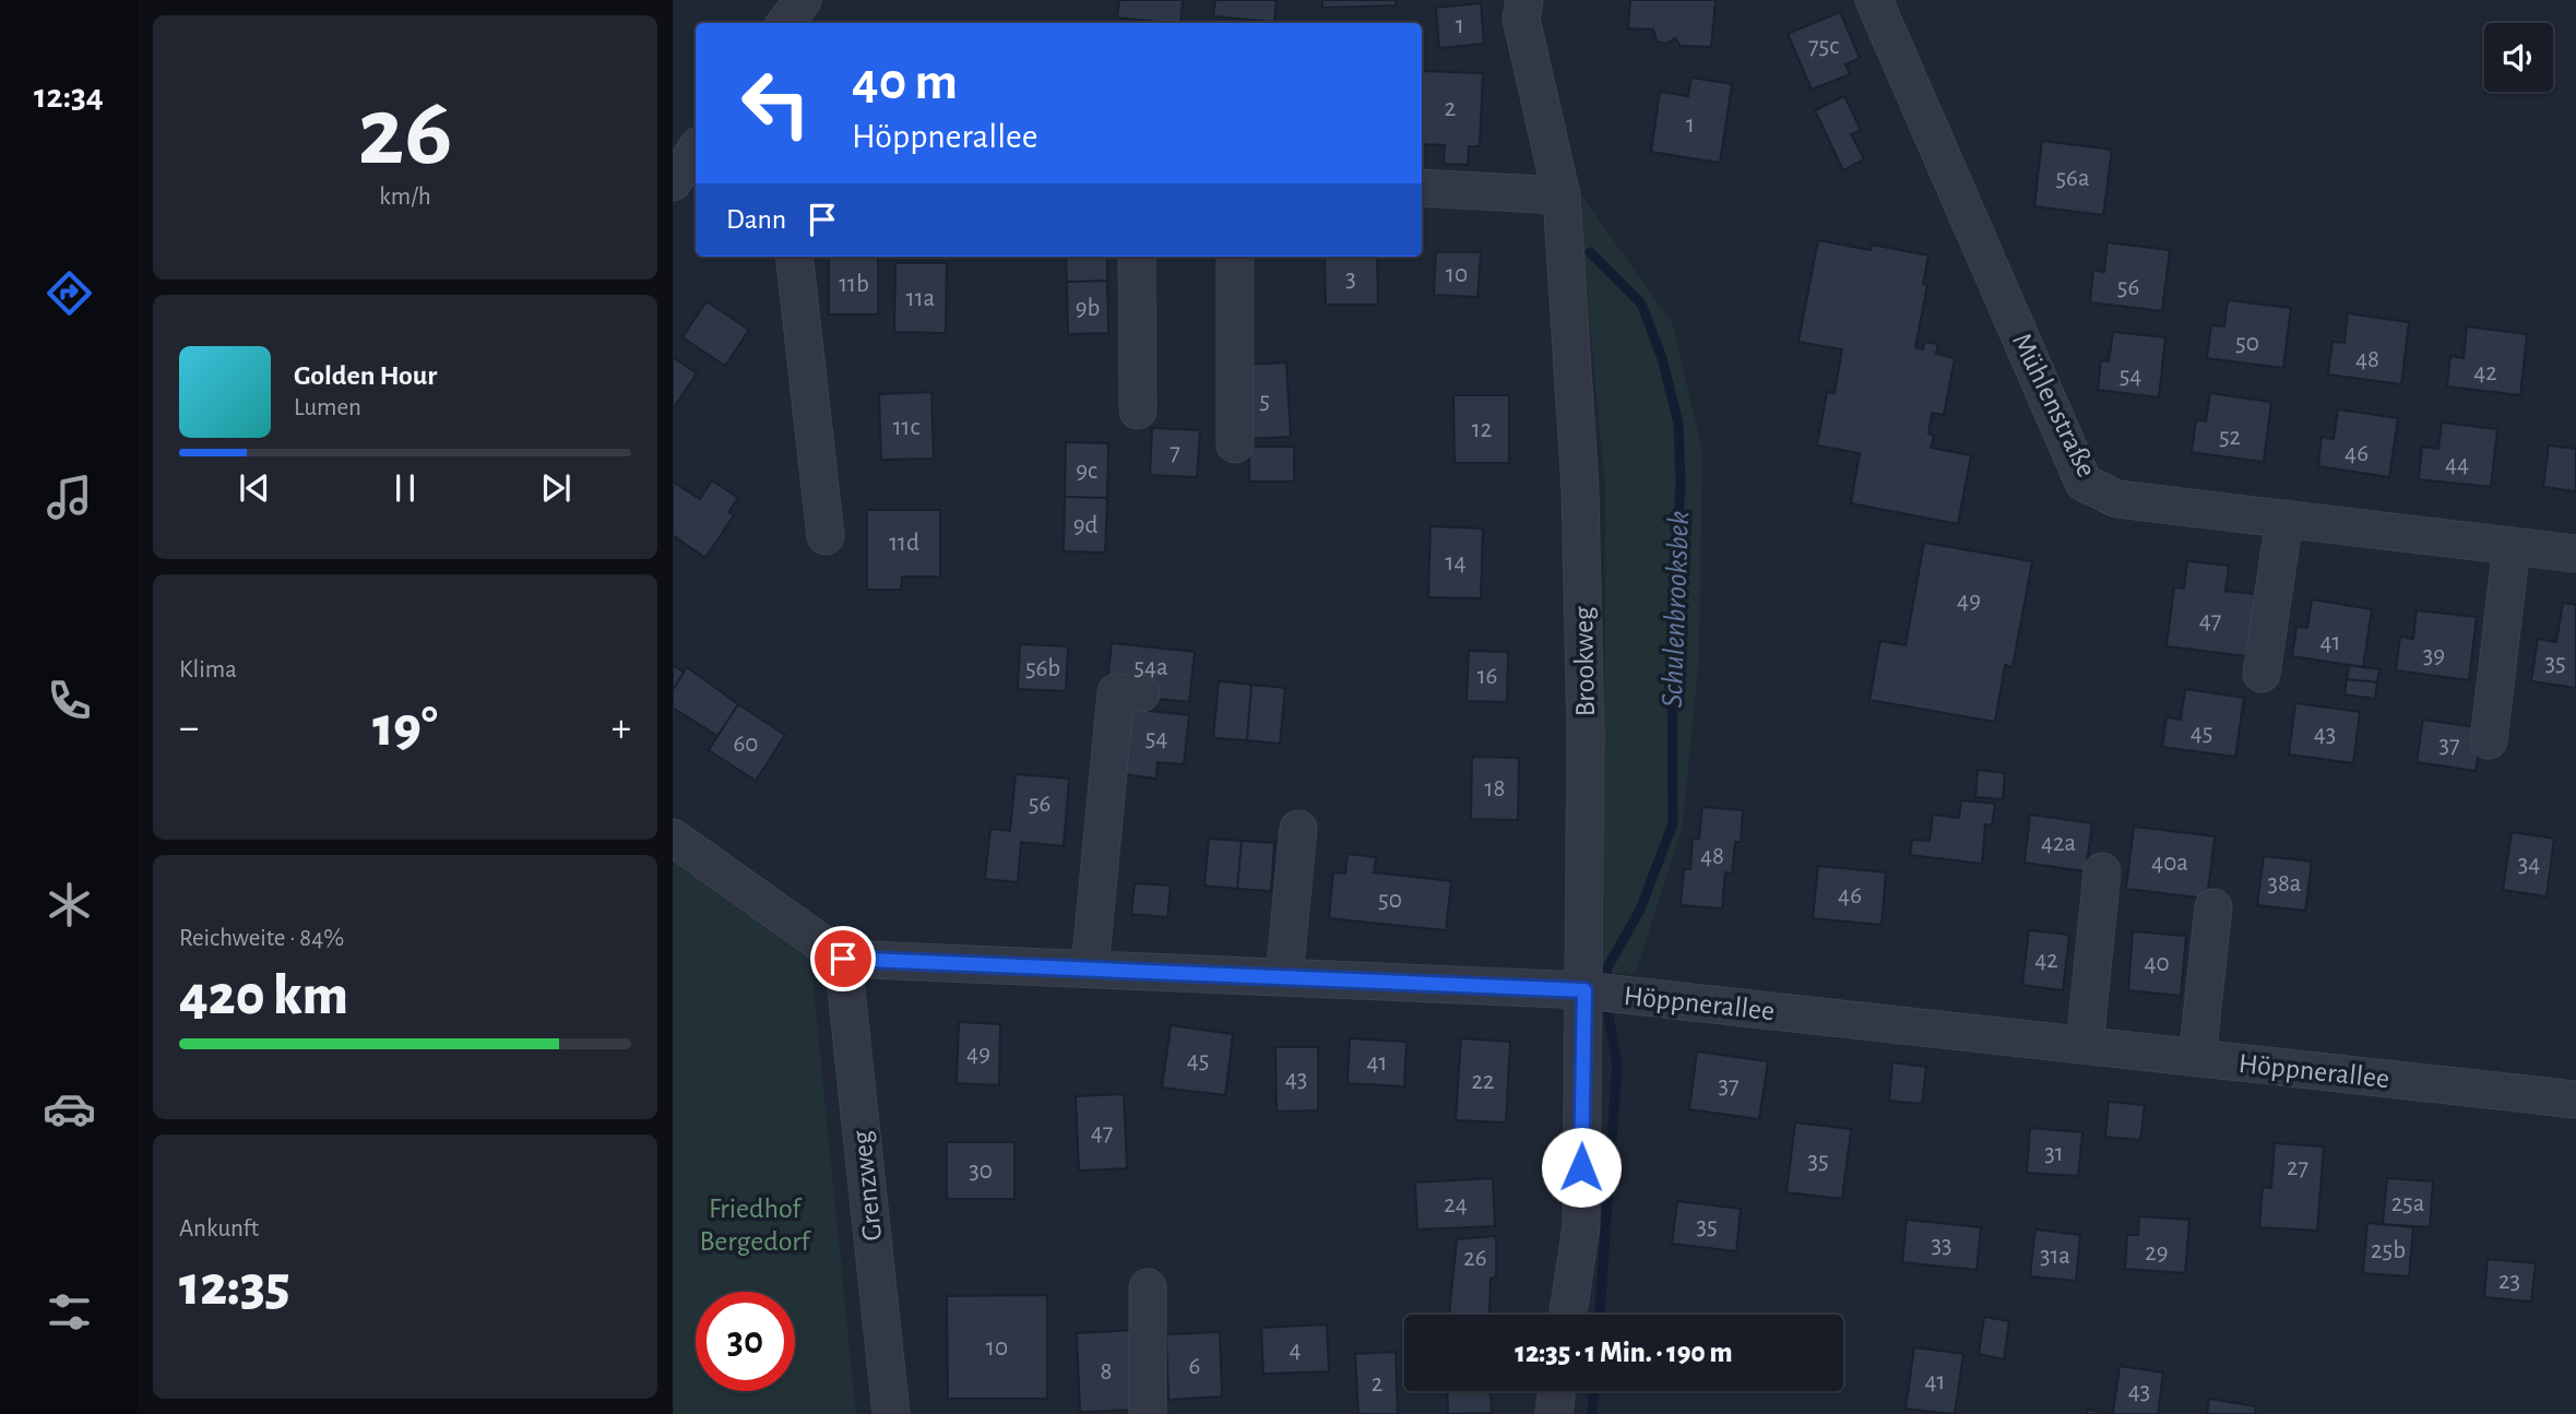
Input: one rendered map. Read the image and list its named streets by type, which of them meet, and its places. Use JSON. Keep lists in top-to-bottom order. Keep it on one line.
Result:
{"streets":{"street":["Mühlenstraße","Brookweg","Höppnerallee","Grenzweg"]},"crossings":[["Brookweg","Höppnerallee"],["Höppnerallee","Grenzweg"]],"water":["Schulenbrooksbek"],"parks":["Friedhof Bergedorf"],"house_numbers":["1","75c","2","1","56a","10","3","11b","56","11a","9b","50","48","42","54","5","11c","12","52","7","46","44","9c","9d","11d","14","49","47","41","39","35","54a","56b","16","45","43","54","60","37","18","56","42a","48","40a","34","38a","46","50","42","40","49","45","41","43","22","37","47","31","35","27","30","25a","24","35","33","25b","29","31a","26","23","10","4","6","8","41","2","43"],"page":{"tabs":"12:34","tile":[["26","km/h"],"Klima",["Reichweite · 84%","420 km"],["Ankunft","12:35"]],"turn":["40 m","Höppnerallee"],"then":"Dann","song":["Golden Hour","Lumen"],"heat":["−","19°","+"],"limit":"30","trip":"12:35 · 1 Min. · 190 m"}}
